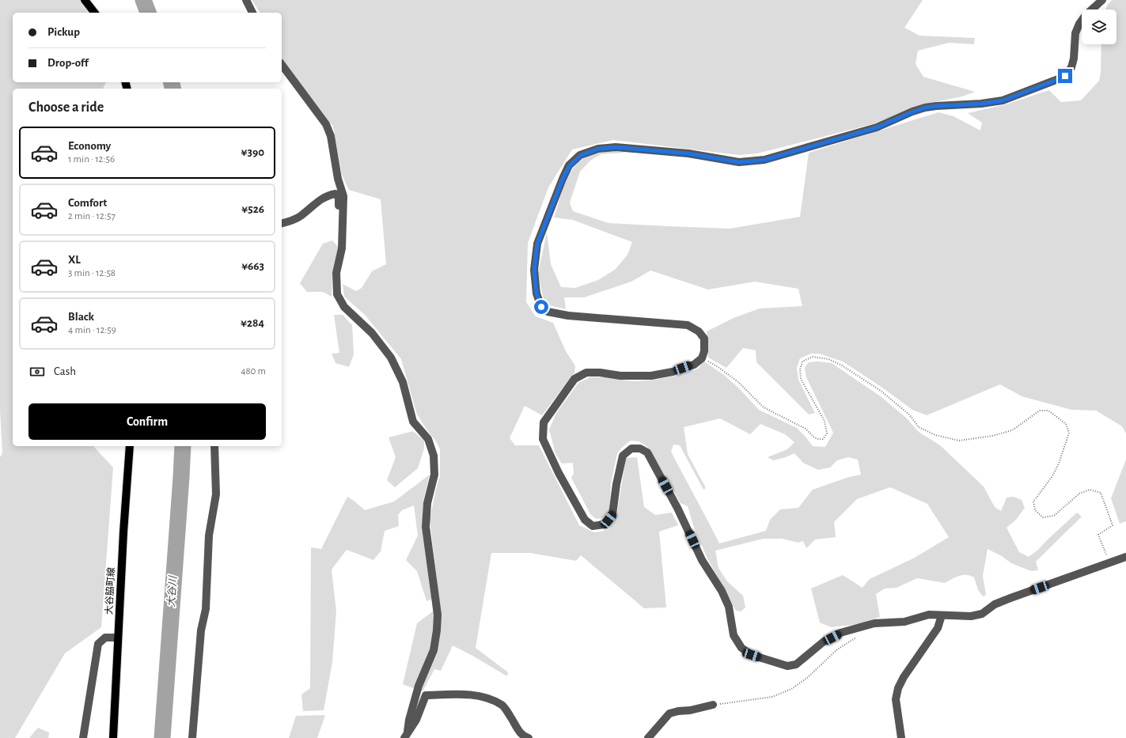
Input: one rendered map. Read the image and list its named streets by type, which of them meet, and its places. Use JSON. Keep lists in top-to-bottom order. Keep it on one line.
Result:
{"streets":{"main road":["大谷脇町線"]},"water":["大谷川"],"page":{"banner":["Pickup","Drop-off"],"heading":"Choose a ride","list":[{"name":"Economy","note":"1 min · 12:56","value":"¥390"},{"name":"Comfort","note":"2 min · 12:57","value":"¥526"},{"name":"XL","note":"3 min · 12:58","value":"¥663"},{"name":"Black","note":"4 min · 12:59","value":"¥284"}],"pay":["Cash","480 m"],"buttons":"Confirm"}}
